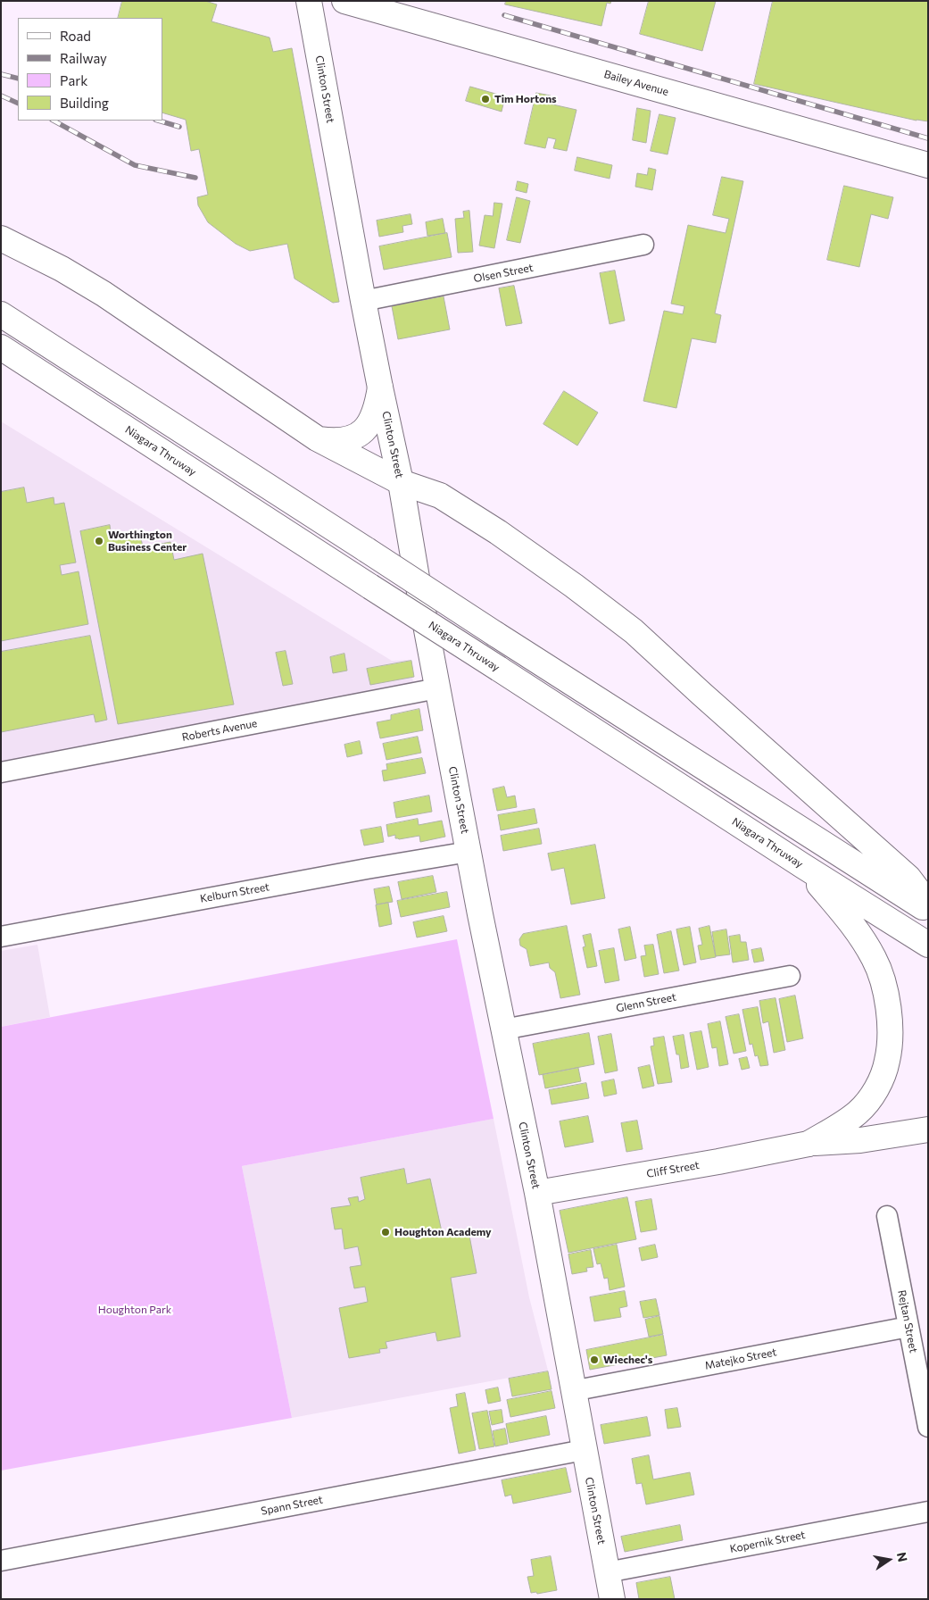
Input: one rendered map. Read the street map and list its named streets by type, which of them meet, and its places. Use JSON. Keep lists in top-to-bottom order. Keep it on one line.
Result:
{"streets":{"main road":["Bailey Avenue","Clinton Street","Niagara Thruway","Cliff Street"],"street":["Olsen Street","Roberts Avenue","Kelburn Street","Glenn Street","Rejtan Street","Matejko Street","Spann Street","Kopernik Street"]},"crossings":[["Clinton Street","Olsen Street"],["Clinton Street","Roberts Avenue"],["Clinton Street","Kelburn Street"],["Clinton Street","Glenn Street"],["Clinton Street","Cliff Street"],["Clinton Street","Matejko Street"],["Clinton Street","Spann Street"],["Clinton Street","Kopernik Street"],["Rejtan Street","Matejko Street"]],"parks":["Houghton Park"],"places":["Tim Hortons","Worthington Business Center","Houghton Academy","Wiechec's"],"legend":["Road","Railway","Park","Building"],"north":"right"}
